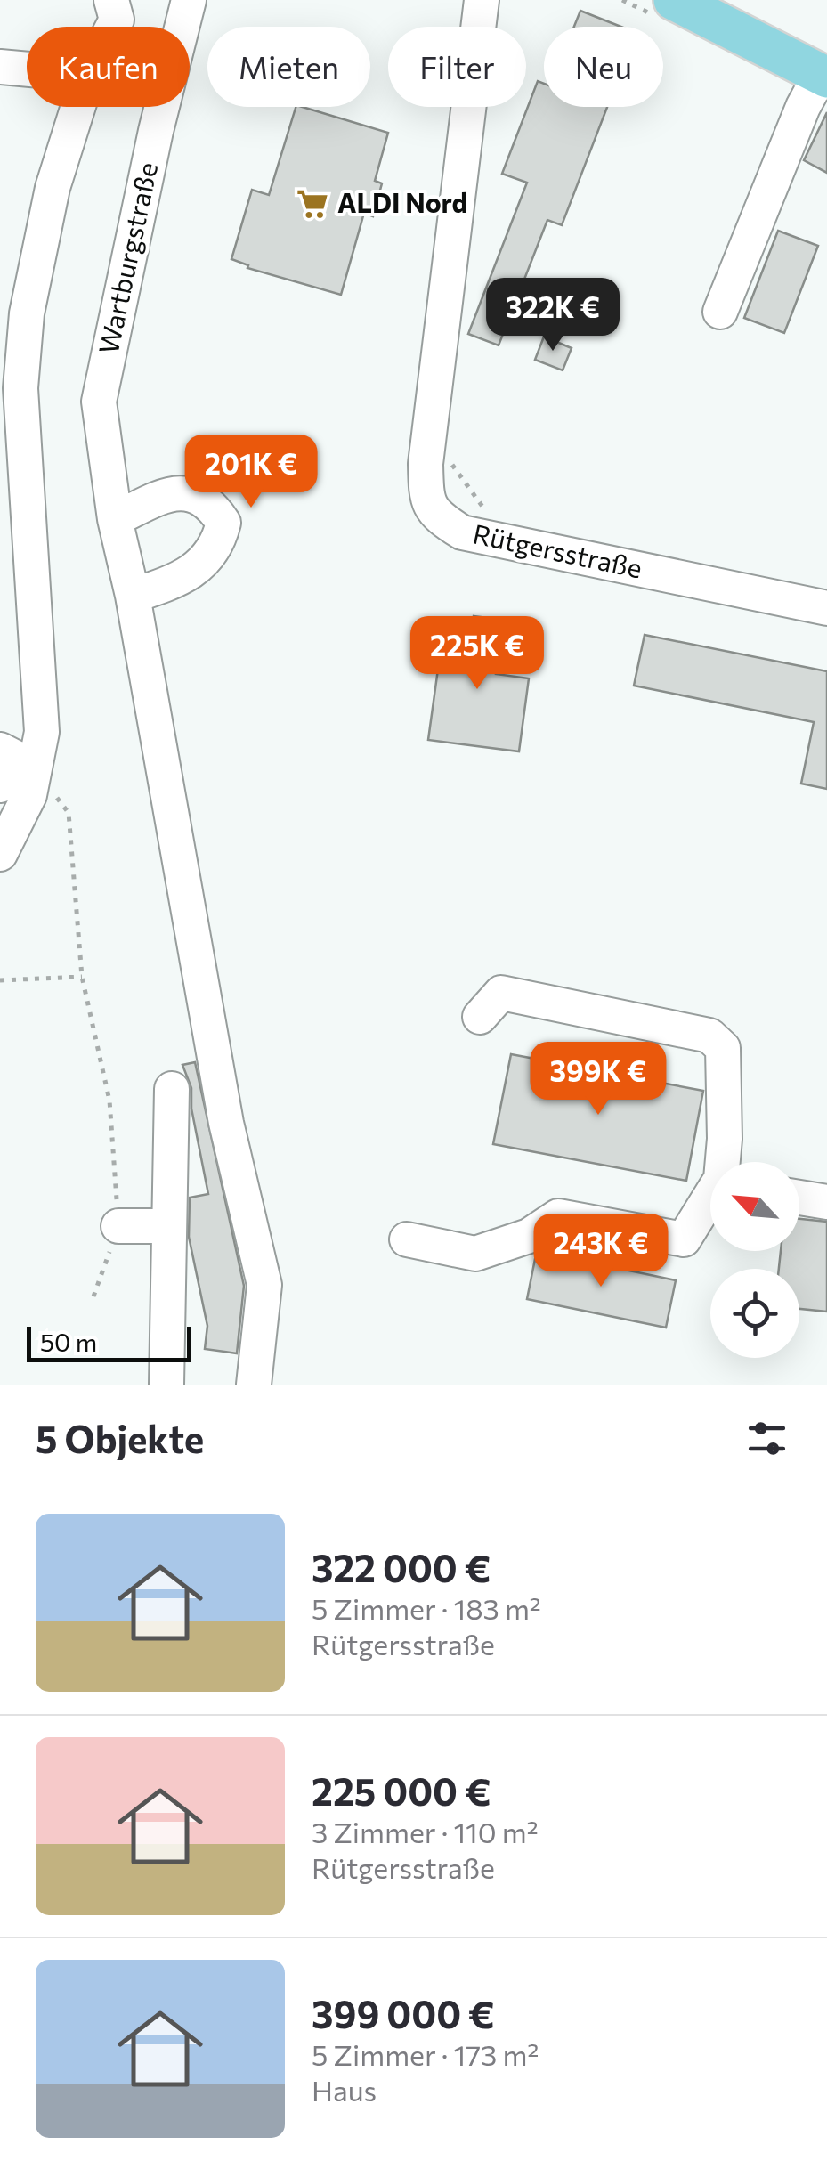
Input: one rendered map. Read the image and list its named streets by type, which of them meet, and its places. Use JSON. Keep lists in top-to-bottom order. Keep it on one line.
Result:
{"streets":{"street":["Wartburgstraße","Rütgersstraße"]},"places":{"supermarket":["ALDI Nord"]},"scale_bar":"50 m","north":"top left","page":{"chip":["Kaufen","Mieten","Filter","Neu"],"price":["322K €","201K €","225K €","399K €","243K €"],"scale":"50 m","heading":"5 Objekte","list":[{"name":"322 000 €","note":"5 Zimmer · 183 m² · Rütgersstraße"},{"name":"225 000 €","note":"3 Zimmer · 110 m² · Rütgersstraße"},{"name":"399 000 €","note":"5 Zimmer · 173 m² · Haus"}]}}
